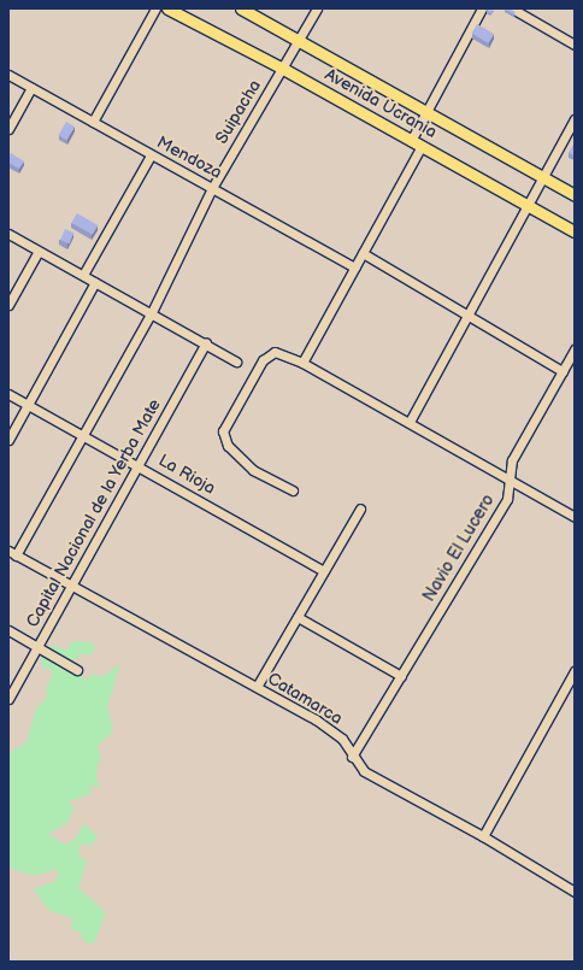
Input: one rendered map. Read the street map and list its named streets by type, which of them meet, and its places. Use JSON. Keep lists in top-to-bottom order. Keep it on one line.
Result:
{"streets":{"main road":["Avenida Ucrania"],"street":["Suipacha","Mendoza","La Rioja","Capital Nacional de la Yerba Mate","Navio El Lucero","Catamarca"]},"crossings":[["Avenida Ucrania","Suipacha"],["Suipacha","Mendoza"],["Suipacha","La Rioja"],["Suipacha","Catamarca"],["La Rioja","Capital Nacional de la Yerba Mate"],["Capital Nacional de la Yerba Mate","Catamarca"],["Navio El Lucero","Catamarca"]]}
